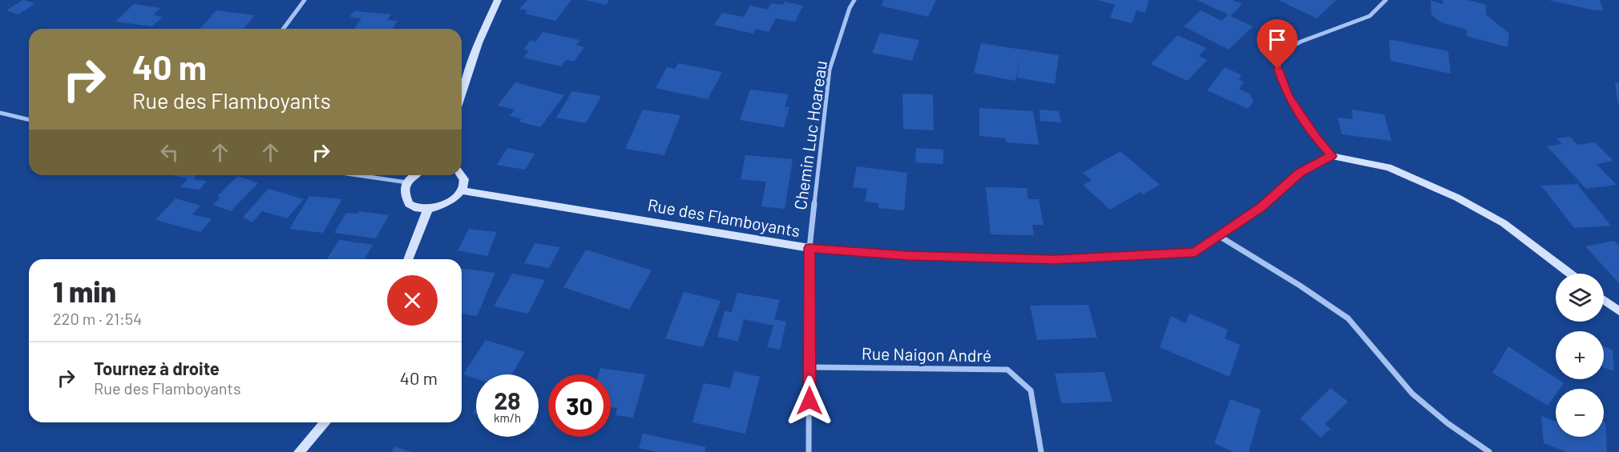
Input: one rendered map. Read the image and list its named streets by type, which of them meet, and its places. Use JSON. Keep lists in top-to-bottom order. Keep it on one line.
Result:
{"streets":{"main road":["Rue des Flamboyants"],"street":["Chemin Luc Hoareau","Rue Naigon André"]},"crossings":[["Chemin Luc Hoareau","Rue des Flamboyants"],["Chemin Luc Hoareau","Rue Naigon André"]],"page":{"turn":["40 m","Rue des Flamboyants"],"heading":["1 min","220 m · 21:54"],"map_buttons":["+","−"],"list":[{"name":"Tournez à droite","note":"Rue des Flamboyants","value":"40 m"}],"speed":"28 km/h","limit":"30"}}
